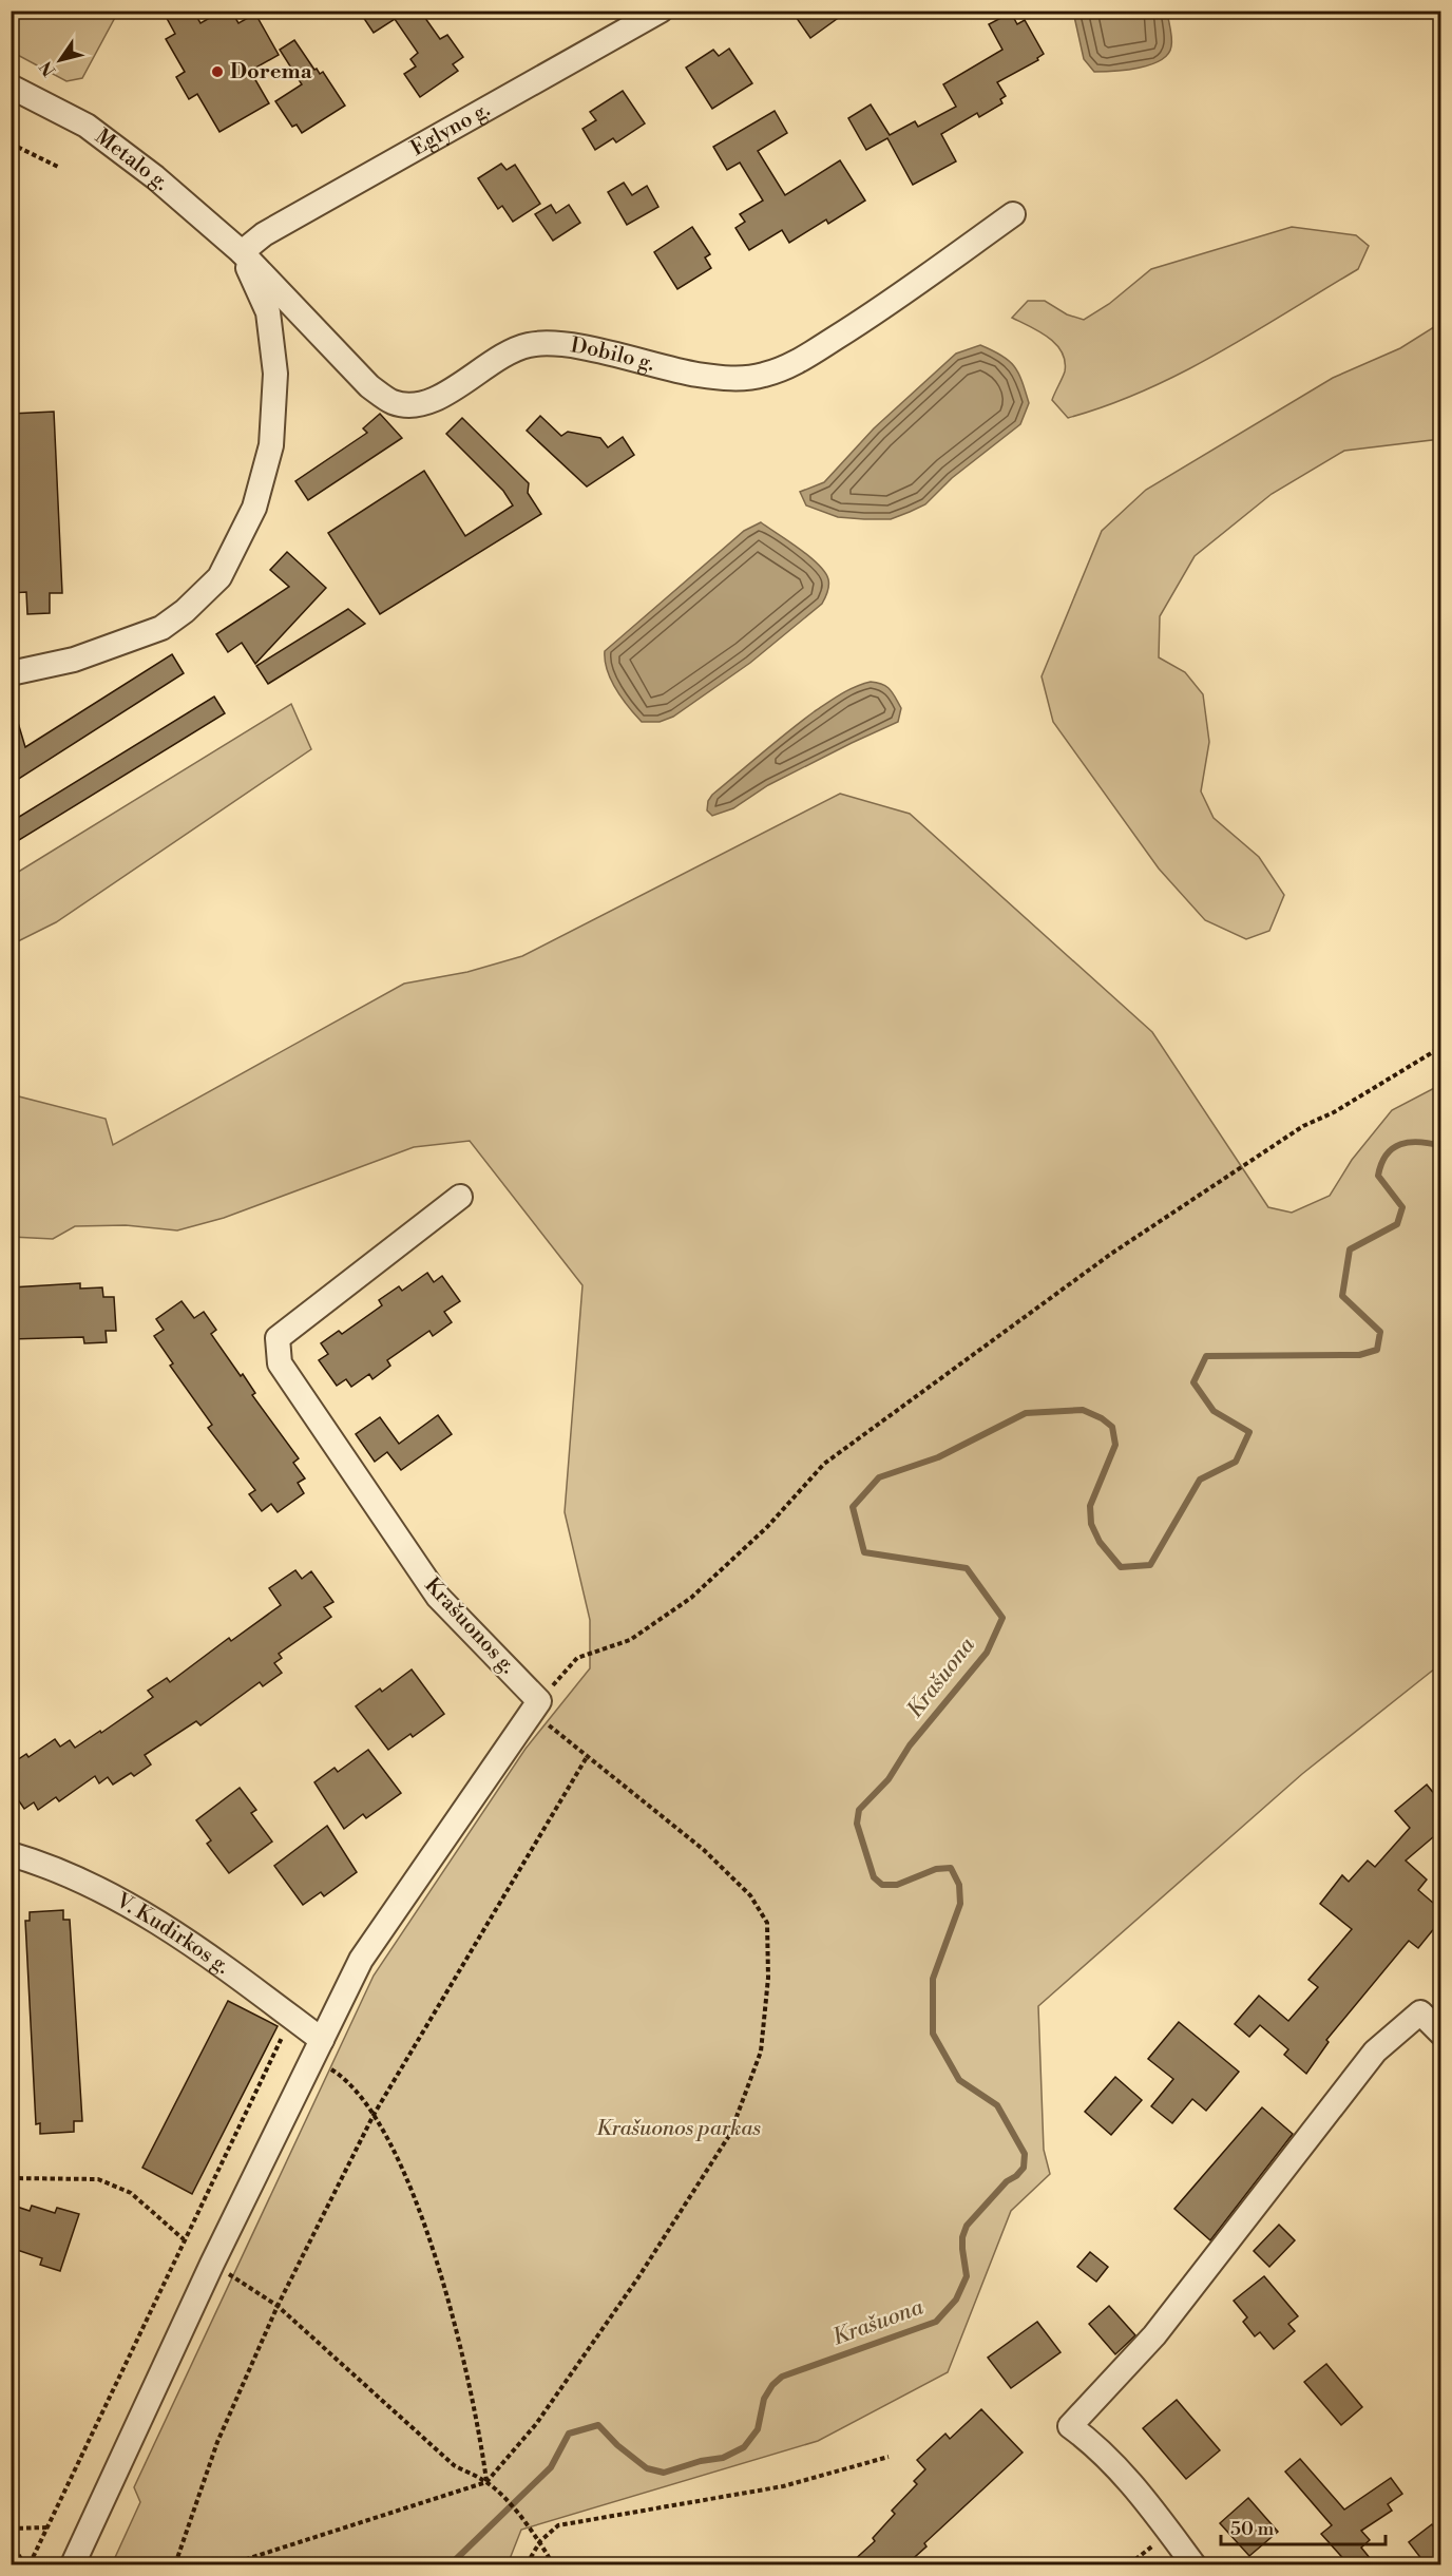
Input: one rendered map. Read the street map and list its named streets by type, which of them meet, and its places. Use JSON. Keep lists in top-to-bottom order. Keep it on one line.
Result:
{"streets":{"street":["Eglyno g.","Metalo g.","Dobilo g.","Krašuonos g.","V. Kudirkos g."]},"crossings":[["Eglyno g.","Metalo g."],["Eglyno g.","Dobilo g."],["Metalo g.","Dobilo g."]],"water":["Krašuona"],"parks":["Krašuonos parkas"],"places":["Dorema"],"scale_bar":"50 m","north":"bottom left"}
